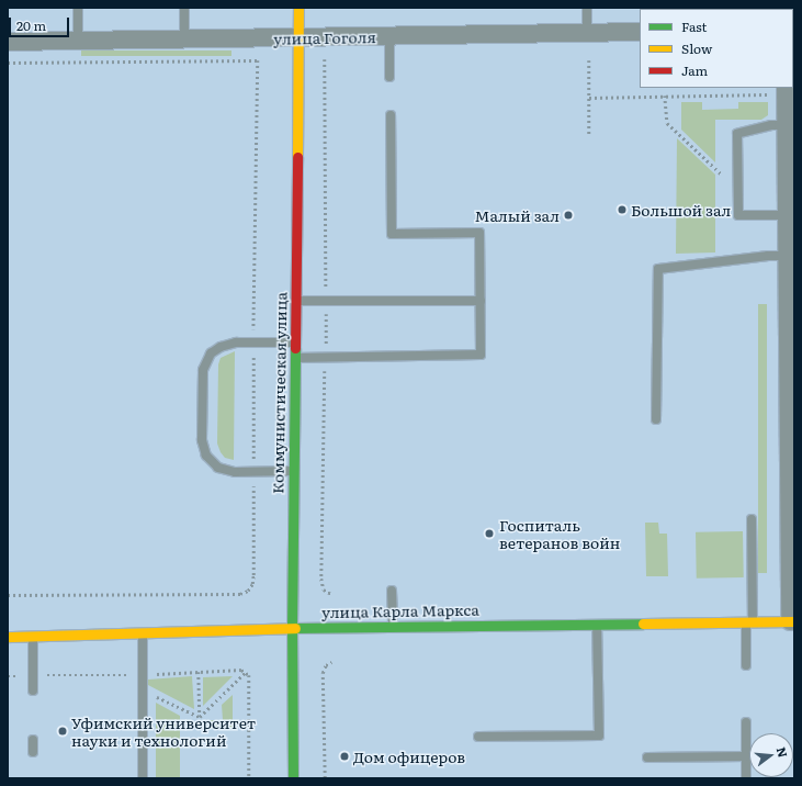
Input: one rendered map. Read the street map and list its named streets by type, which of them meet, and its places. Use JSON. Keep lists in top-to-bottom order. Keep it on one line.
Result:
{"streets":{"main road":["Коммунистическая улица","улица Карла Маркса"],"street":["улица Гоголя"]},"crossings":[["улица Гоголя","Коммунистическая улица"],["Коммунистическая улица","улица Карла Маркса"]],"places":["Большой зал","Малый зал","Госпиталь ветеранов войн","Уфимский университет науки и технологий","Дом офицеров"],"legend":["Fast","Slow","Jam"],"scale_bar":"20 m","north":"right"}
